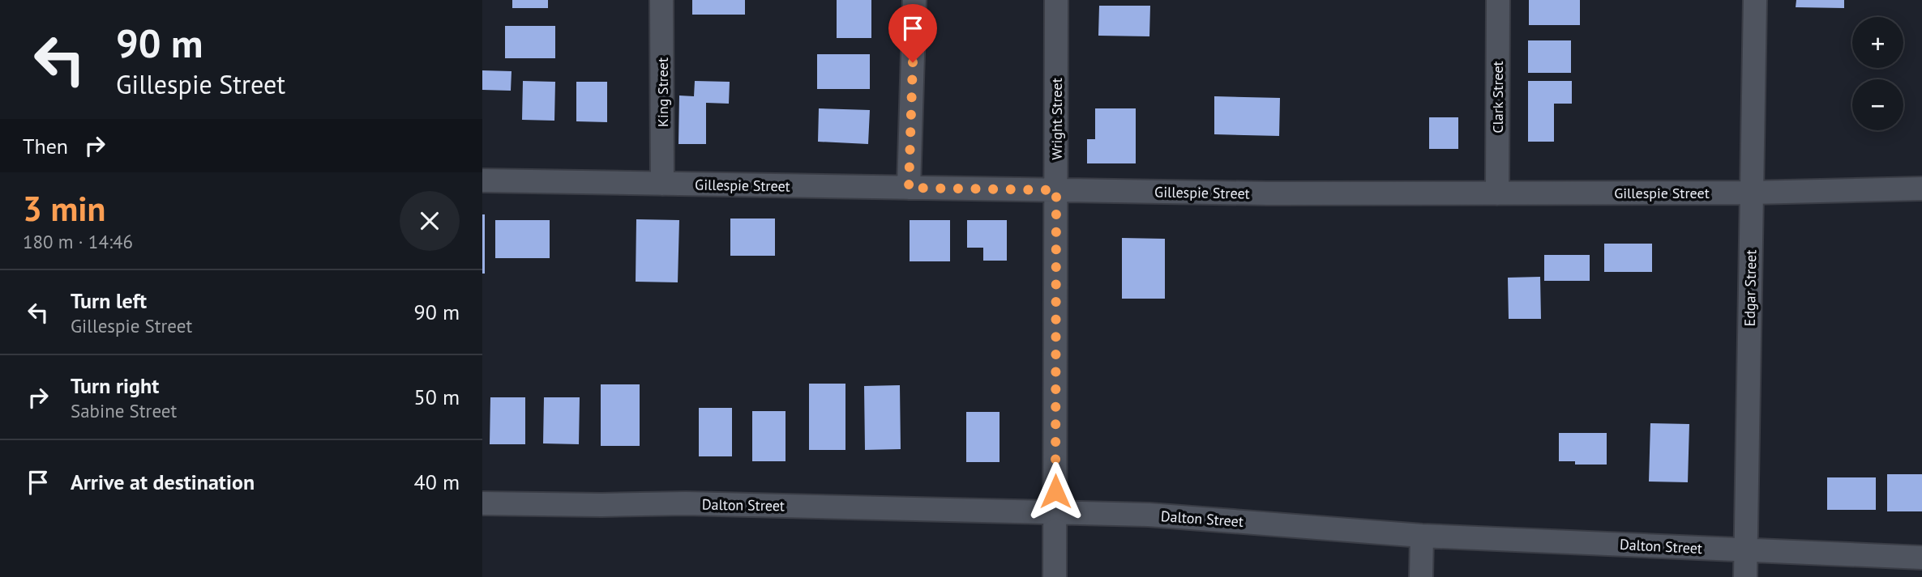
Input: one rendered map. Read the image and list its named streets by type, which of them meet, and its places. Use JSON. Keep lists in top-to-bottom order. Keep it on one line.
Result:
{"streets":{"street":["King Street","Clark Street","Wright Street","Gillespie Street","Edgar Street","Dalton Street"]},"crossings":[["King Street","Gillespie Street"],["Clark Street","Gillespie Street"],["Wright Street","Gillespie Street"],["Wright Street","Dalton Street"],["Gillespie Street","Edgar Street"],["Edgar Street","Dalton Street"]],"page":{"turn":["90 m","Gillespie Street"],"map_buttons":["+","−"],"then":"Then","heading":["3 min","180 m · 14:46"],"list":[{"name":"Turn left","note":"Gillespie Street","value":"90 m"},{"name":"Turn right","note":"Sabine Street","value":"50 m"},{"name":"Arrive at destination","value":"40 m"}]}}
